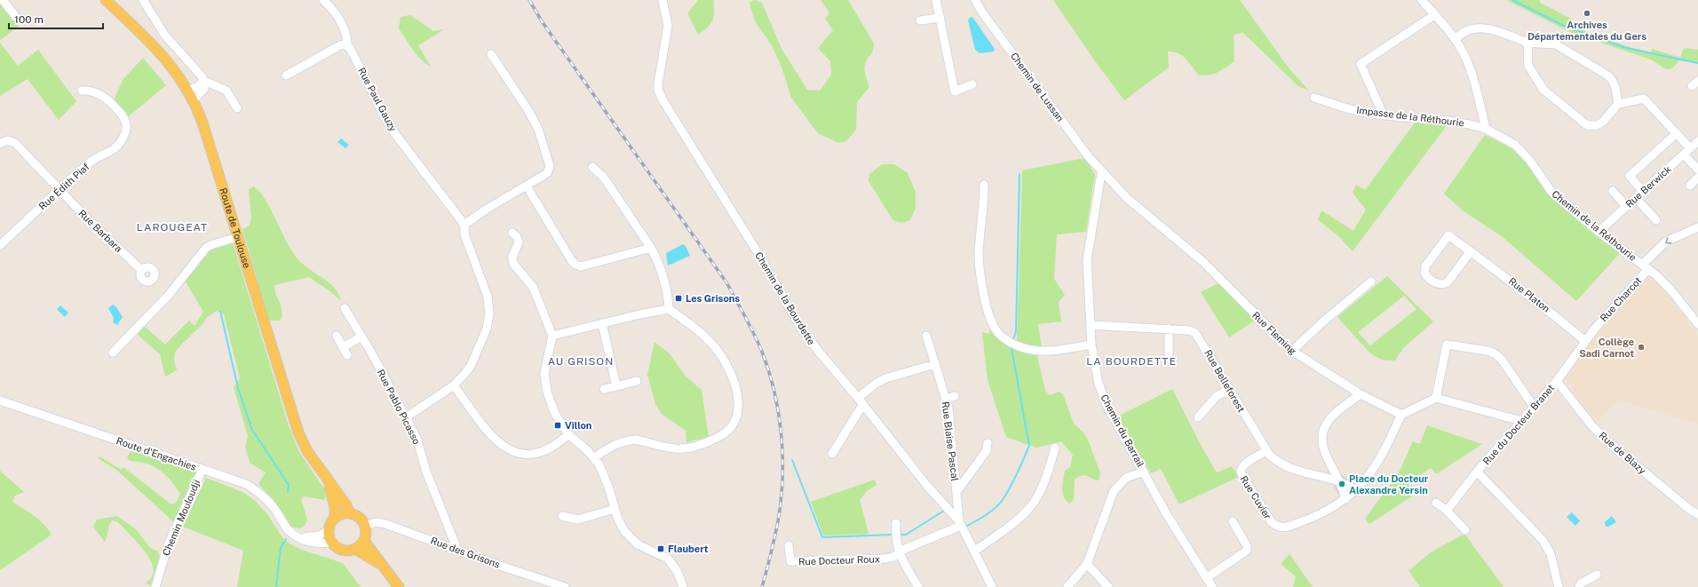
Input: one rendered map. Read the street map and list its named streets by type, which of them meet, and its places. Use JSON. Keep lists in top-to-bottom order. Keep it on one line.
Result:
{"streets":{"main road":["Route de Toulouse"],"street":["Chemin de Lussan","Rue Paul Gauzy","Impasse de la Réthourie","Rue Édith Piaf","Rue Berwick","Chemin de la Réthourie","Rue Barbara","Rue Platon","Chemin de la Bourdette","Rue Charcot","Rue Fleming","Rue Belleforest","Rue Pablo Picasso","Rue du Docteur Branet","Chemin du Barrail","Rue Blaise Pascal","Rue de Blazy","Route d'Engachies","Rue Cuvier","Chemin Mouloudji","Rue des Grisons","Rue Docteur Roux"]},"crossings":[["Chemin de Lussan","Rue Fleming"],["Chemin de Lussan","Chemin du Barrail"],["Impasse de la Réthourie","Chemin de la Réthourie"],["Rue Édith Piaf","Rue Barbara"],["Rue Berwick","Chemin de la Réthourie"],["Chemin de la Réthourie","Rue Charcot"],["Route de Toulouse","Route d'Engachies"],["Route de Toulouse","Rue des Grisons"],["Rue Platon","Rue Charcot"],["Chemin de la Bourdette","Rue Blaise Pascal"],["Chemin de la Bourdette","Rue Docteur Roux"],["Rue Charcot","Rue du Docteur Branet"],["Rue Charcot","Rue de Blazy"],["Rue Fleming","Chemin du Barrail"],["Rue Fleming","Rue Cuvier"],["Rue Belleforest","Chemin du Barrail"],["Rue Belleforest","Rue Cuvier"],["Rue Pablo Picasso","Rue des Grisons"],["Rue du Docteur Branet","Rue de Blazy"],["Rue Blaise Pascal","Rue Docteur Roux"],["Route d'Engachies","Chemin Mouloudji"],["Route d'Engachies","Rue des Grisons"]],"districts":["LAROUGEAT","AU GRISON","LA BOURDETTE"],"places":{"other":["Archives Départementales du Gers","Collège Sadi Carnot","Place du Docteur Alexandre Yersin"],"transit":["Les Grisons","Villon","Flaubert"]},"scale_bar":"100 m"}
